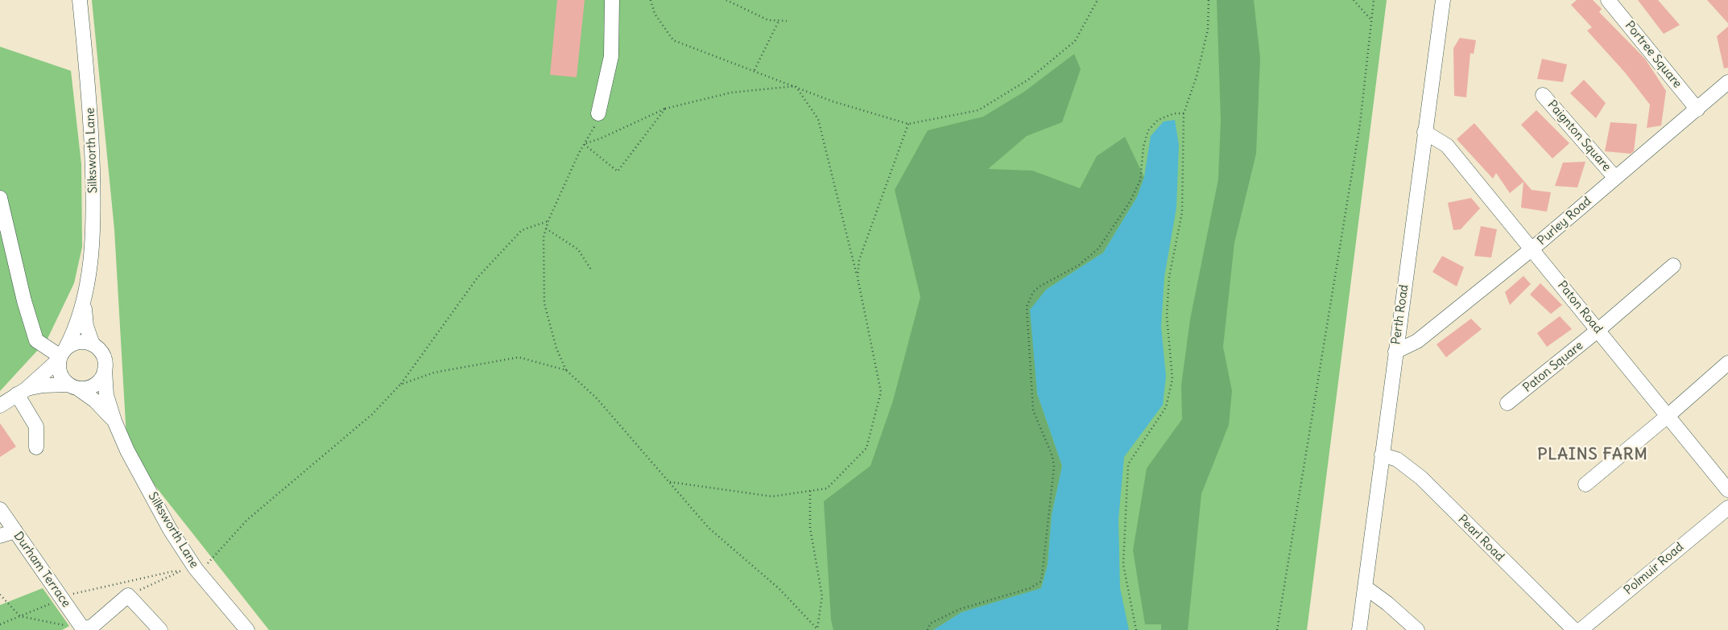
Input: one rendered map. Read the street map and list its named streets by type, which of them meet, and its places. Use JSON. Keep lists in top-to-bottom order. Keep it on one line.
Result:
{"streets":{"street":["Portree Square","Paignton Square","Silksworth Lane","Purley Road","Paton Road","Perth Road","Paton Square","Pearl Road","Polmuir Road","Durham Terrace"]},"crossings":[["Portree Square","Purley Road"],["Paignton Square","Purley Road"],["Purley Road","Paton Road"],["Purley Road","Perth Road"],["Paton Road","Perth Road"],["Paton Road","Paton Square"],["Perth Road","Pearl Road"]],"districts":["PLAINS FARM"]}
